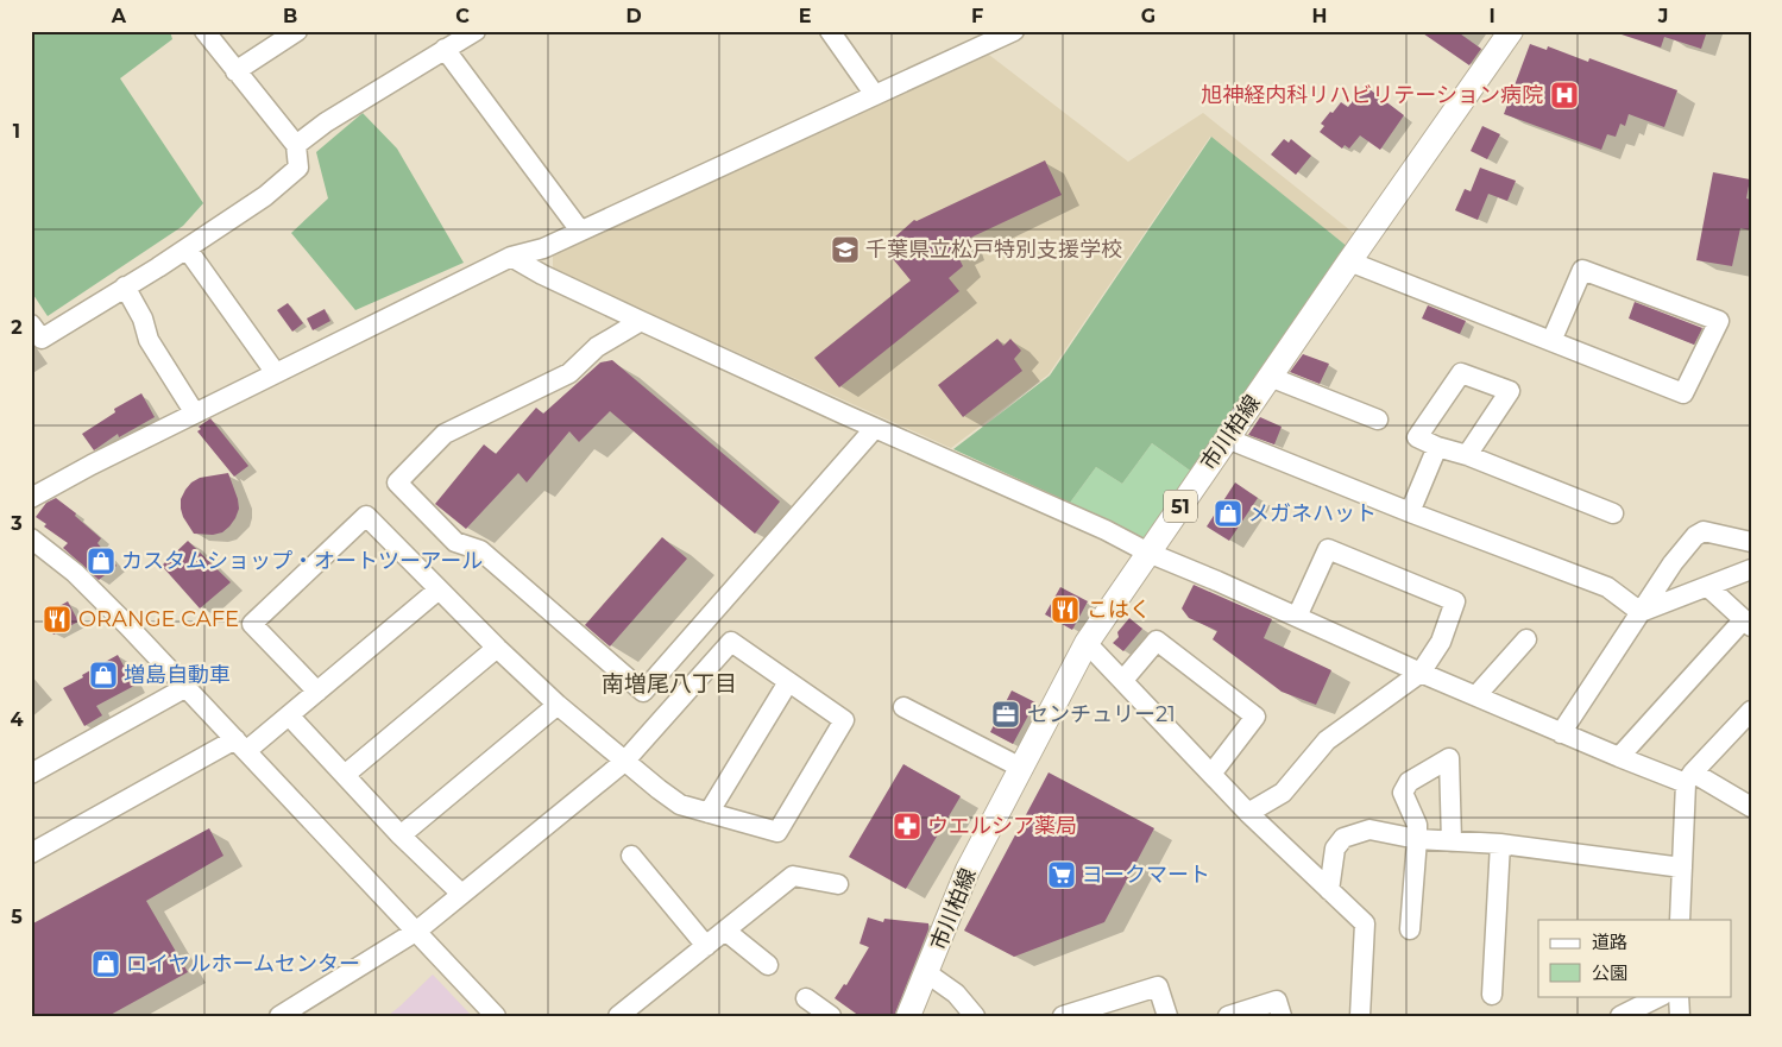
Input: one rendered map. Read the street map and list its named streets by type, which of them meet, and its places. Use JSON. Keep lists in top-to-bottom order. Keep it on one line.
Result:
{"streets":{"main road":["市川柏線","51"]},"districts":["南増尾八丁目"],"places":{"hospital":["旭神経内科リハビリテーション病院"],"school or university":["千葉県立松戸特別支援学校"],"shop":["メガネハット","カスタムショップ・オートツーアール","増島自動車","ロイヤルホームセンター"],"restaurant":["こはく","ORANGE CAFE"],"office":["センチュリー21"],"pharmacy":["ウエルシア薬局"],"supermarket":["ヨークマート"]},"legend":["道路","公園"],"grid":{"columns":["A","B","C","D","E","F","G","H","I","J"],"rows":["1","2","3","4","5"]}}
